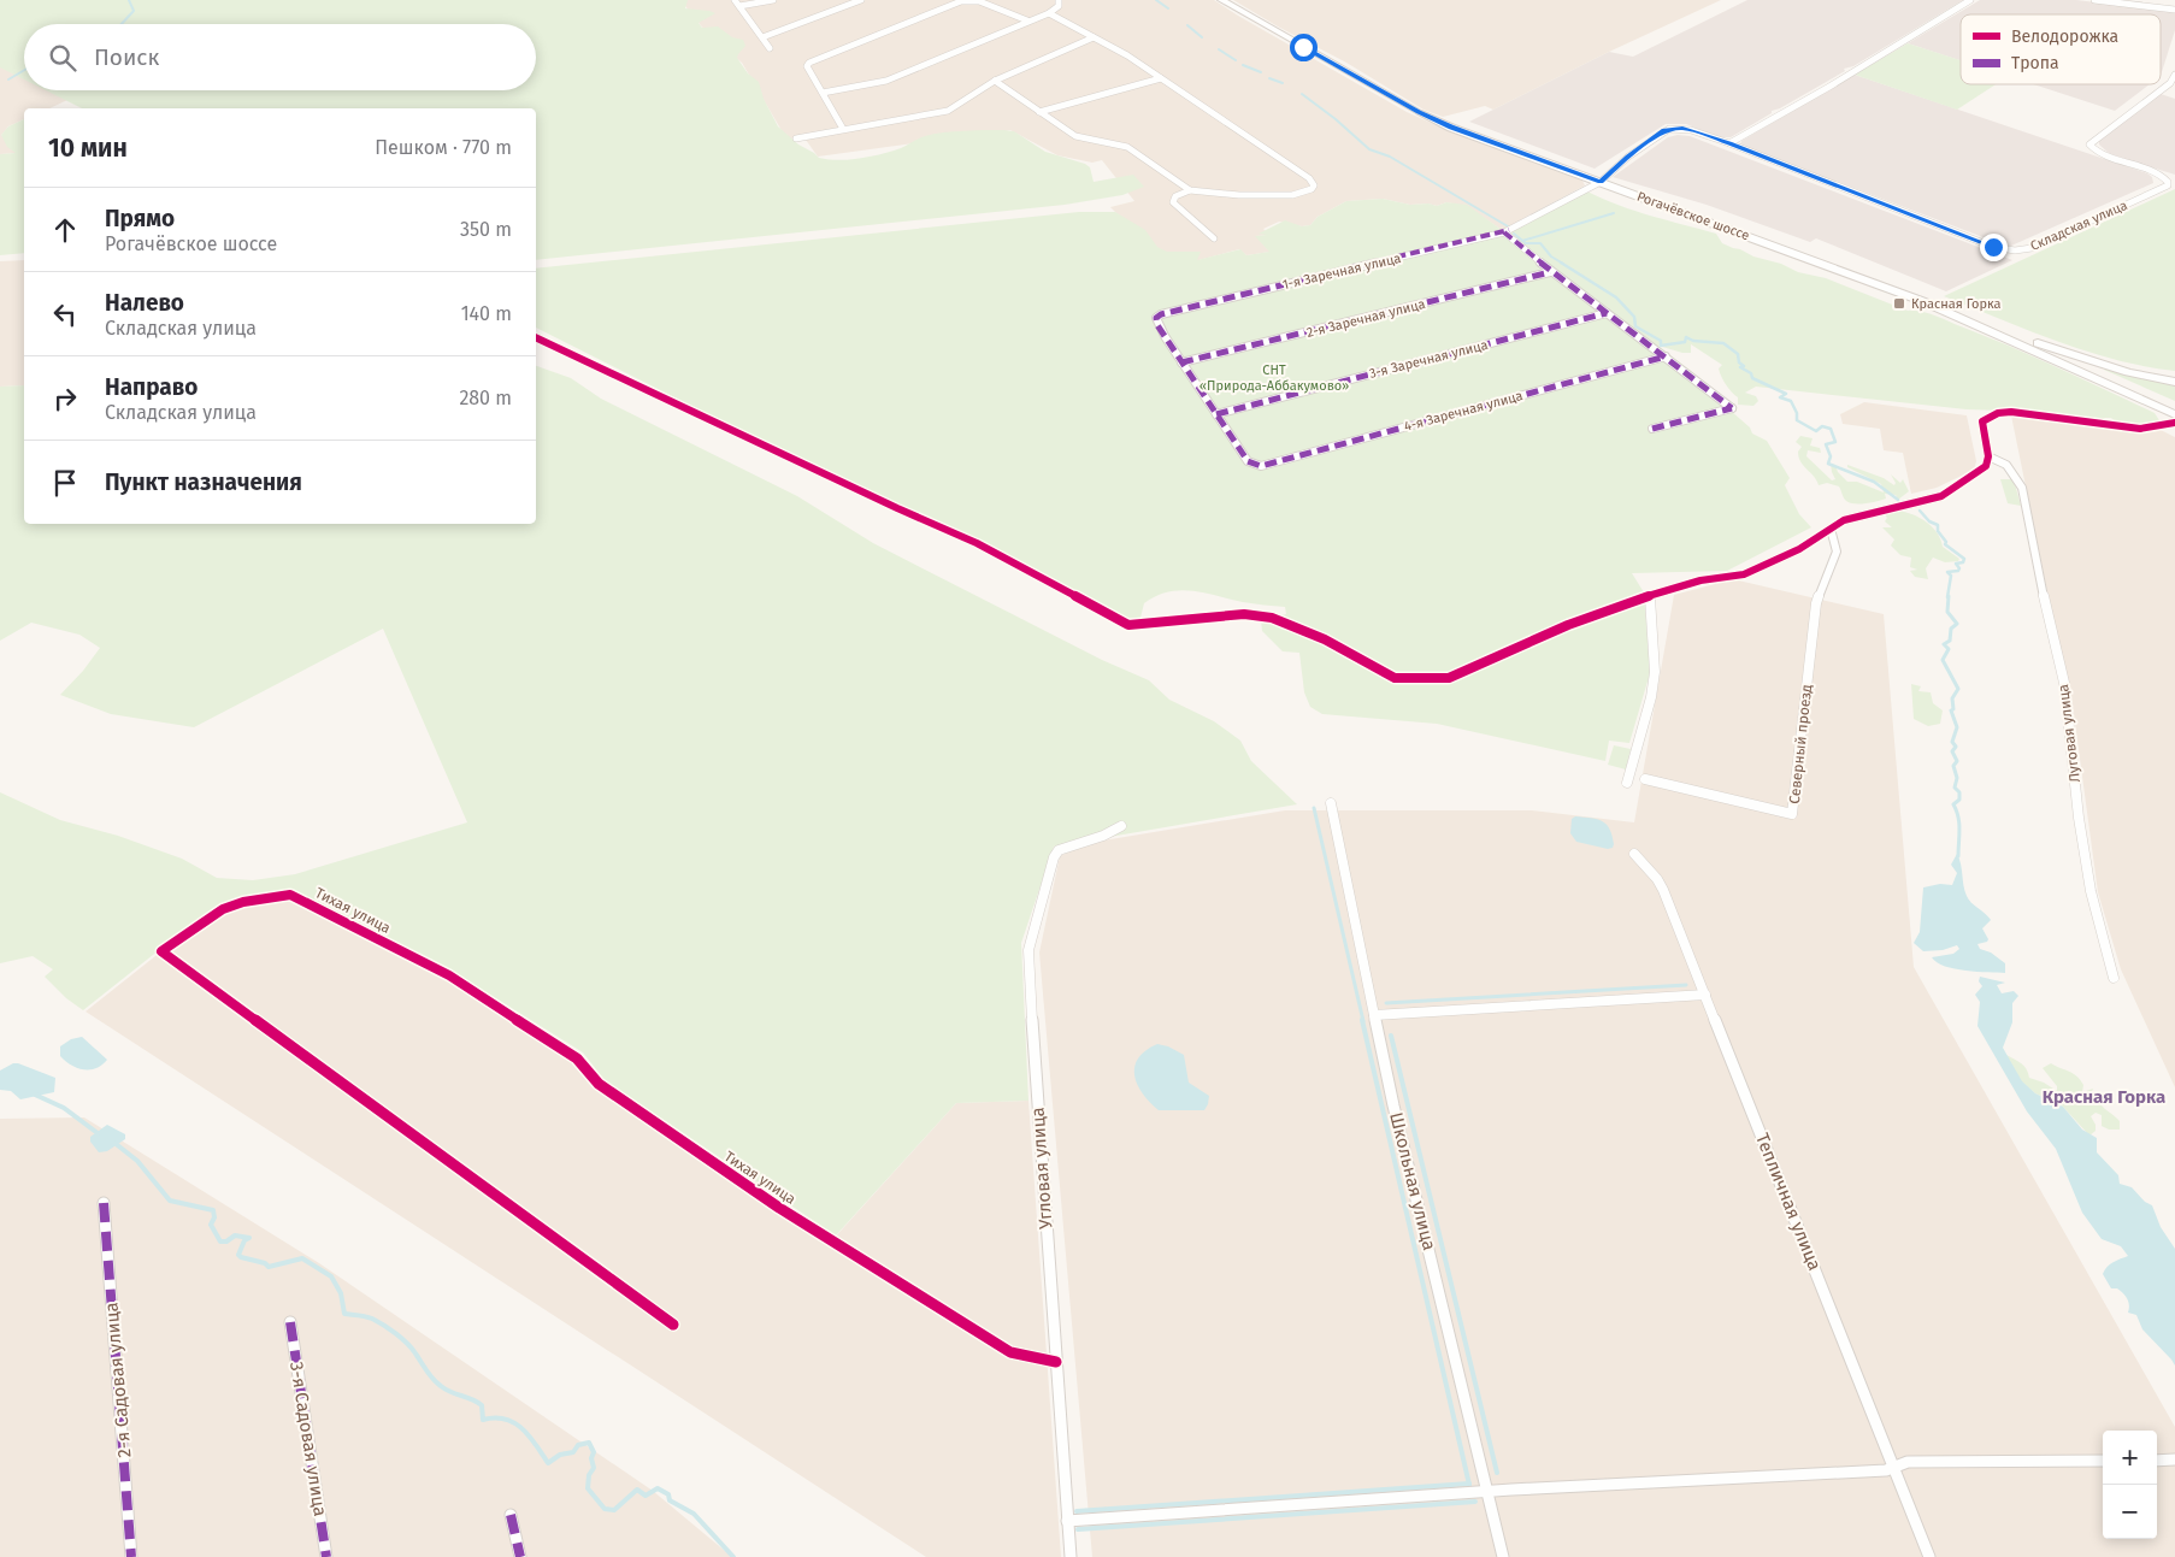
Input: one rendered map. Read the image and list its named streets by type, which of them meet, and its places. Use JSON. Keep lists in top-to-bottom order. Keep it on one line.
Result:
{"streets":{"main road":["Рогачёвское шоссе"],"street":["Складская улица","1-я Заречная улица","2-я Заречная улица","3-я Заречная улица","4-я Заречная улица","Луговая улица","Северный проезд","Тихая улица","Угловая улица","Школьная улица","Тепличная улица","2-я Садовая улица","3-я Садовая улица"]},"crossings":[["Рогачёвское шоссе","Складская улица"],["Рогачёвское шоссе","1-я Заречная улица"],["Складская улица","1-я Заречная улица"],["1-я Заречная улица","2-я Заречная улица"],["3-я Заречная улица","4-я Заречная улица"],["Тихая улица","Угловая улица"]],"districts":["Красная Горка"],"parks":["СНТ «Природа-Аббакумово»"],"places":{"transit":["Красная Горка"]},"legend":["Велодорожка","Тропа"],"page":{"search":"Поиск","heading":["10 мин","Пешком · 770 m"],"list":[["Прямо","Рогачёвское шоссе","350 m"],["Налево","Складская улица","140 m"],["Направо","Складская улица","280 m"],"Пункт назначения"],"map_buttons":["+","−"]}}
